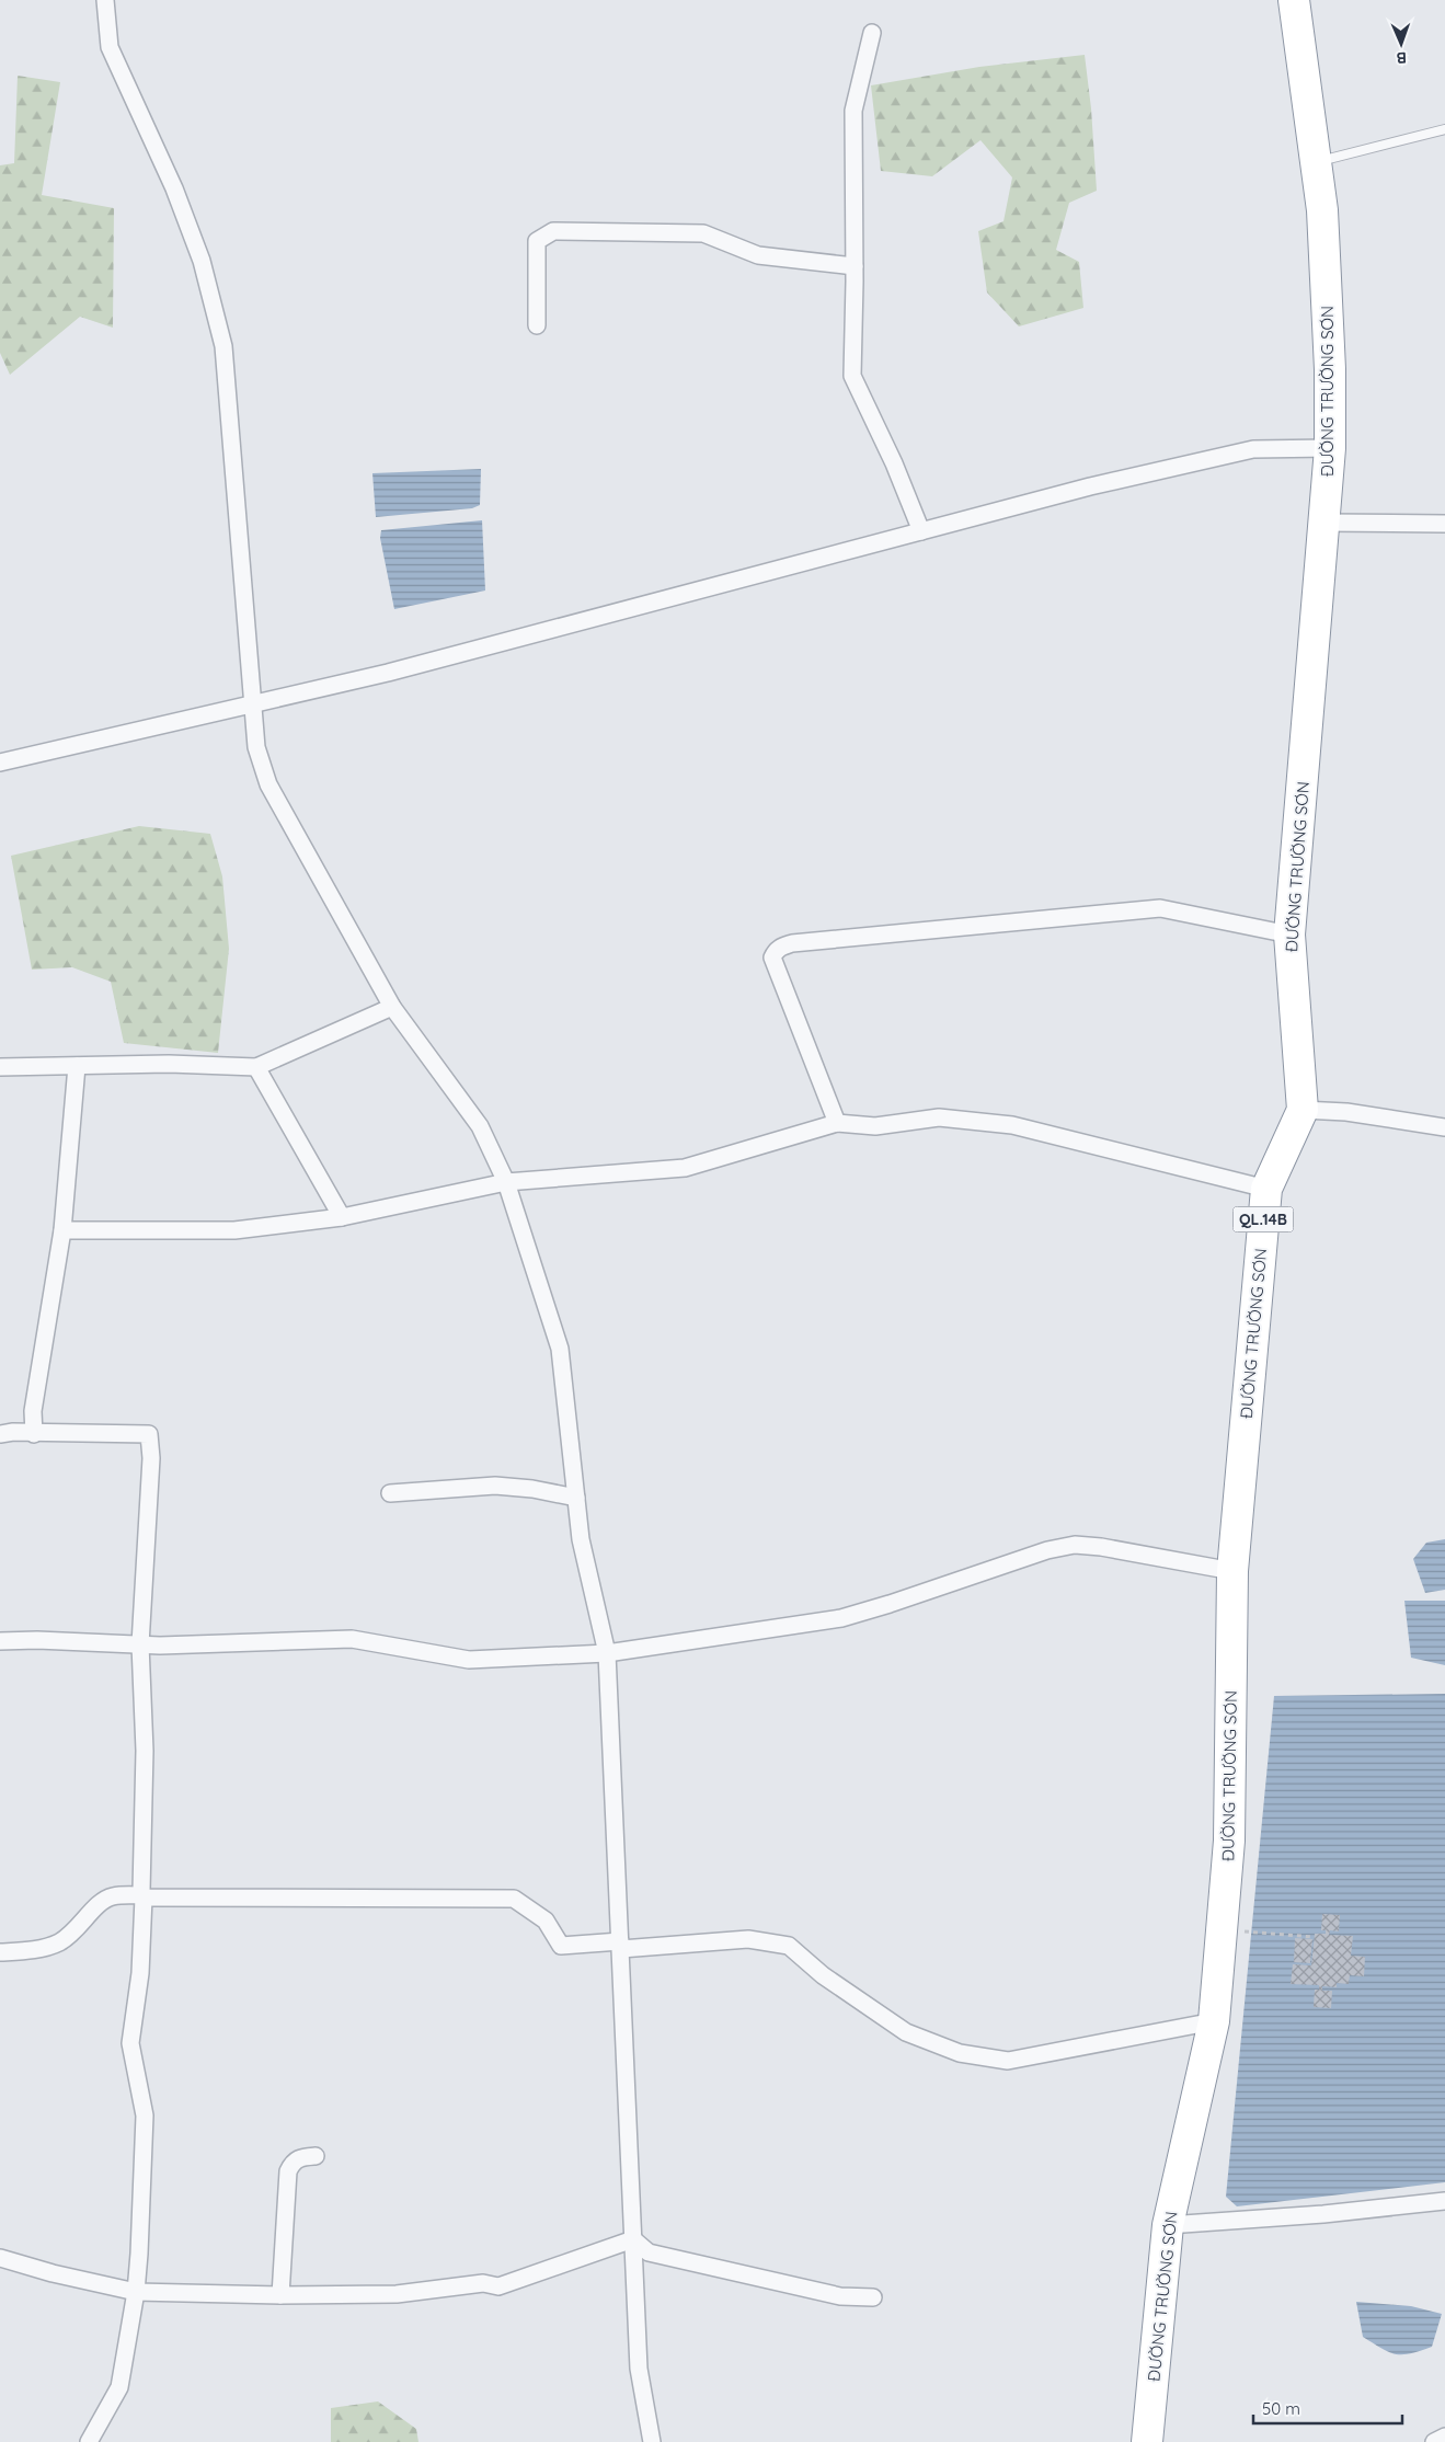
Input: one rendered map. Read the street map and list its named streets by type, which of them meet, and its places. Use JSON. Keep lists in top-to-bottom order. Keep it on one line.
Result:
{"streets":{"highway":["ĐƯỜNG TRƯỜNG SƠN","QL.14B"]},"scale_bar":"50 m","north":"bottom"}
